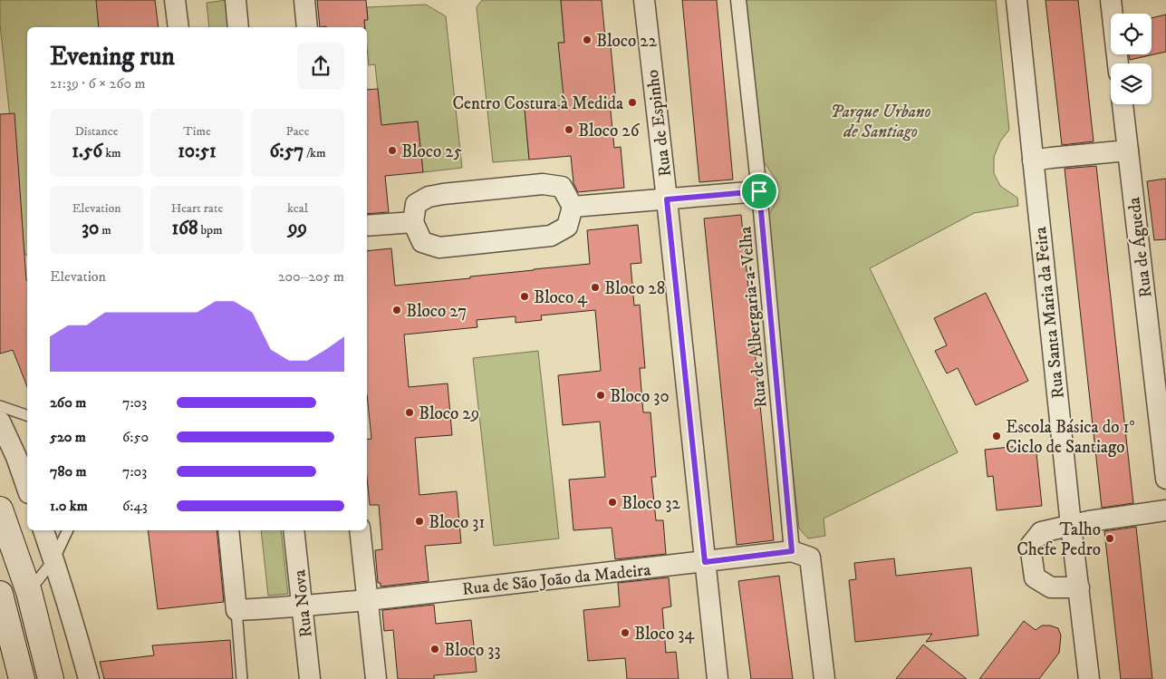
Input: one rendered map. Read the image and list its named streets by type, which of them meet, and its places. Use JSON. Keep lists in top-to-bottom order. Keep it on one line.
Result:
{"streets":{"street":["Rua de Espinho","Rua de Águeda","Rua Santa Maria da Feira","Rua de Albergaria-a-Velha","Rua de São João da Madeira","Rua Nova"]},"crossings":[["Rua de Espinho","Rua de São João da Madeira"],["Rua de Albergaria-a-Velha","Rua de São João da Madeira"],["Rua de São João da Madeira","Rua Nova"]],"parks":["Parque Urbano de Santiago"],"places":["Bloco 22","Centro Costura à Medida","Bloco 26","Bloco 25","Bloco 28","Bloco 4","Bloco 27","Bloco 30","Bloco 29","Escola Básica do 1° Ciclo de Santiago","Bloco 32","Bloco 31","Talho Chefe Pedro","Bloco 34","Bloco 33"],"page":{"heading":["Evening run","21:39 · 6 × 260 m"],"stats":[["Distance","1.56 km"],["Time","10:51"],["Pace","6:57 /km"],["Elevation","30 m"],["Heart rate","168 bpm"],["kcal","99"]],"chart":["Elevation","200–205 m"],"list":[{"name":"260 m","note":"7:03"},{"name":"520 m","note":"6:50"},{"name":"780 m","note":"7:03"},{"name":"1.0 km","note":"6:43"}]}}
